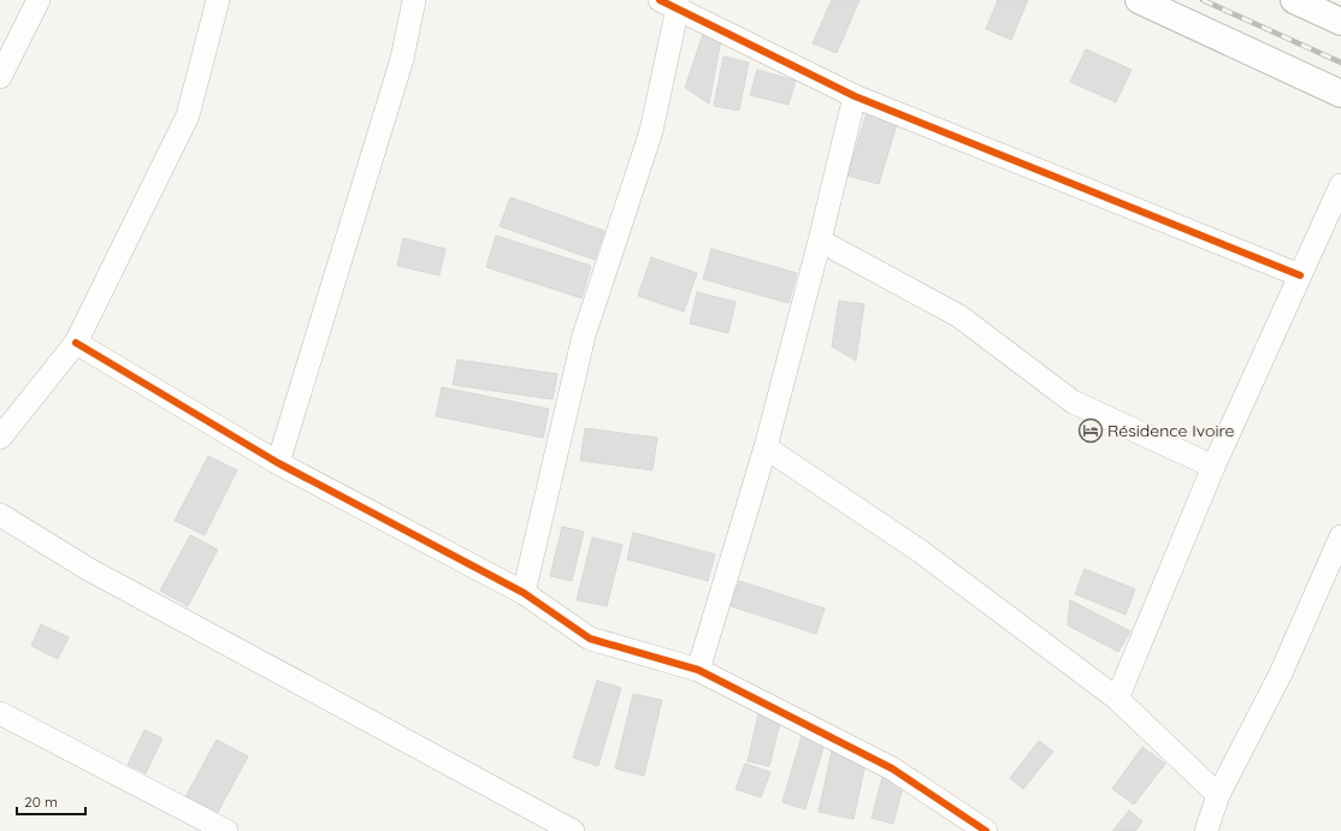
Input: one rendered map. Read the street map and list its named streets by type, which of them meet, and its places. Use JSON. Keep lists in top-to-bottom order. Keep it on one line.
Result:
{"places":{"hotel":["Résidence Ivoire"]},"scale_bar":"20 m"}
